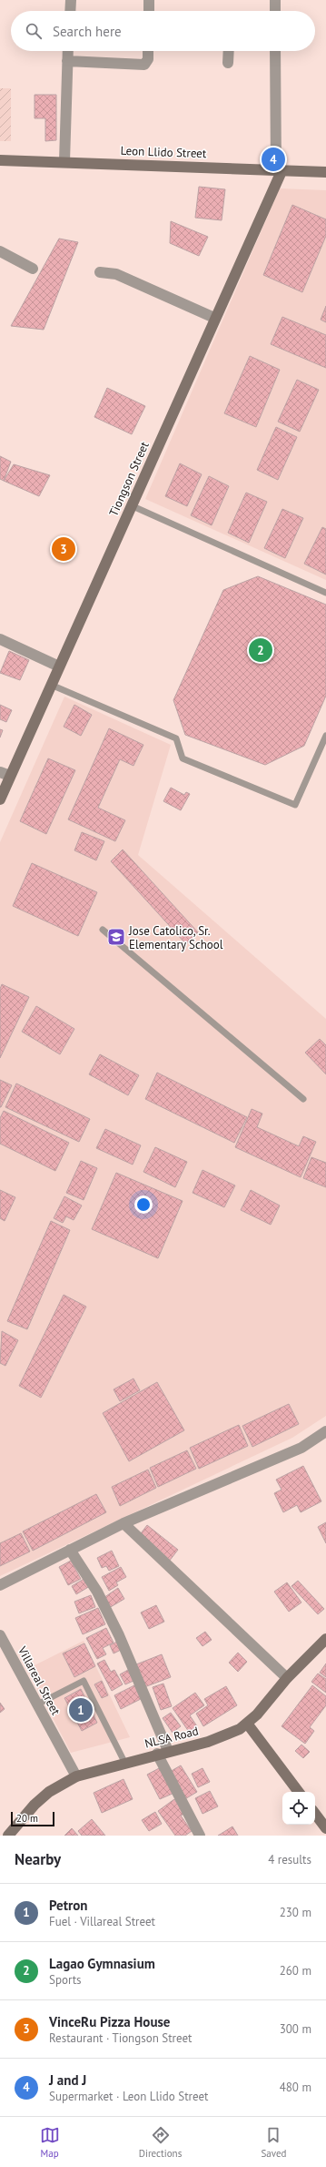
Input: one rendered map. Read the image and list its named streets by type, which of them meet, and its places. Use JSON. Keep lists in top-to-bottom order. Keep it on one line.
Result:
{"streets":{"main road":["Leon Llido Street","Tiongson Street","NLSA Road"],"street":["Villareal Street"]},"crossings":[["Leon Llido Street","Tiongson Street"],["Villareal Street","NLSA Road"]],"places":{"school or university":["Jose Catolico, Sr. Elementary School"]},"scale_bar":"20 m","page":{"search":"Search here","pins":["4","3","2","1"],"scale":"20 m","heading":["Nearby","4 results"],"list":[{"mark":"1","name":"Petron","note":"Fuel · Villareal Street","value":"230 m"},{"mark":"2","name":"Lagao Gymnasium","note":"Sports","value":"260 m"},{"mark":"3","name":"VinceRu Pizza House","note":"Restaurant · Tiongson Street","value":"300 m"},{"mark":"4","name":"J and J","note":"Supermarket · Leon Llido Street","value":"480 m"}],"nav":["Map","Directions","Saved"]}}
